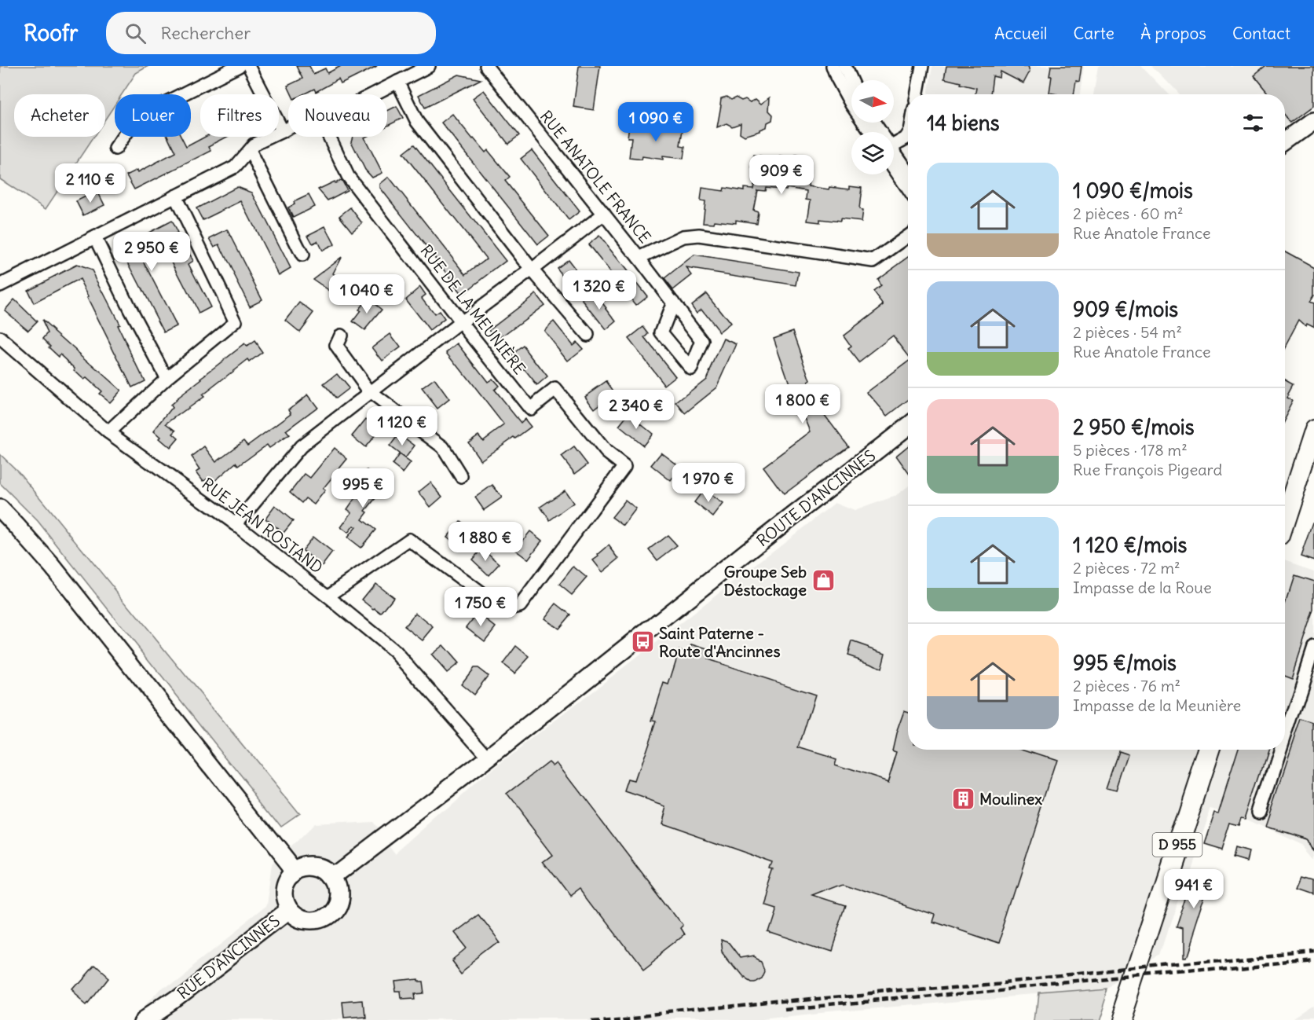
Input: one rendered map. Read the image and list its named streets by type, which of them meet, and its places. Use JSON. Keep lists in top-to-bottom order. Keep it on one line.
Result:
{"streets":{"main road":["ROUTE D'ANCINNES","D 955","RUE D'ANCINNES"],"street":["RUE ANATOLE FRANCE","RUE DE LA MEUNIÈRE","RUE JEAN ROSTAND"]},"crossings":[["RUE DE LA MEUNIÈRE","RUE JEAN ROSTAND"],["ROUTE D'ANCINNES","RUE JEAN ROSTAND"],["ROUTE D'ANCINNES","RUE D'ANCINNES"]],"places":{"shop":["Groupe Seb Déstockage"],"bus stop":["Saint Paterne - Route d'Ancinnes"],"building":["Moulinex"]},"north":"right","page":{"header":"Roofr","search":"Rechercher","nav":["Accueil","Carte","À propos","Contact"],"chip":["Acheter","Louer","Filtres","Nouveau"],"heading":"14 biens","price":["1 090 €","909 €","2 110 €","2 950 €","1 320 €","1 040 €","1 800 €","2 340 €","1 120 €","1 970 €","995 €","1 880 €","1 750 €","941 €"],"list":[{"name":"1 090 €/mois","note":"2 pièces · 60 m² · Rue Anatole France"},{"name":"909 €/mois","note":"2 pièces · 54 m² · Rue Anatole France"},{"name":"2 950 €/mois","note":"5 pièces · 178 m² · Rue François Pigeard"},{"name":"1 120 €/mois","note":"2 pièces · 72 m² · Impasse de la Roue"},{"name":"995 €/mois","note":"2 pièces · 76 m² · Impasse de la Meunière"}]}}
